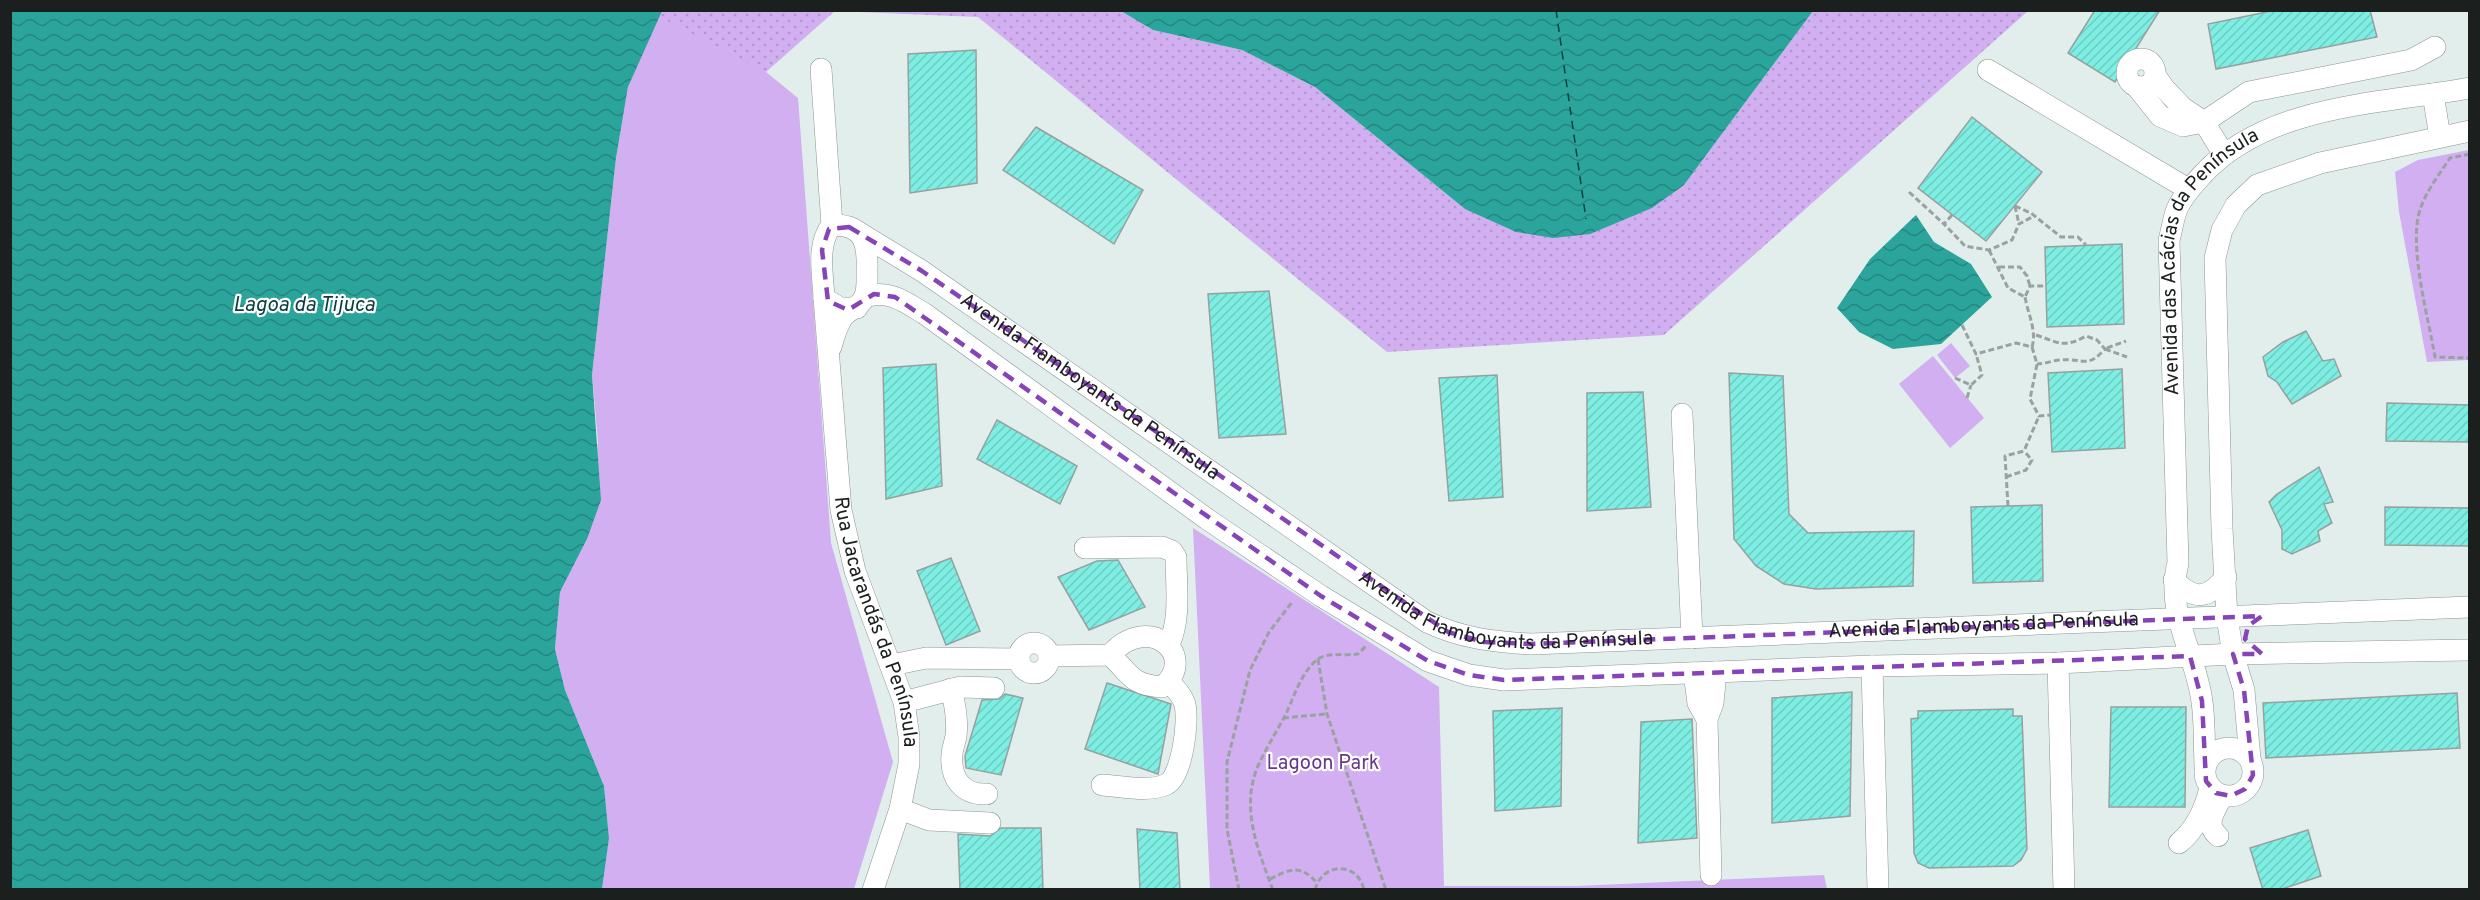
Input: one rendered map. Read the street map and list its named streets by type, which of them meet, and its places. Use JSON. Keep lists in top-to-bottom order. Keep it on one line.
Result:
{"streets":{"street":["Avenida das Acácias da Península","Avenida Flamboyants da Península","Rua Jacarandás da Península"]},"crossings":[["Avenida das Acácias da Península","Avenida Flamboyants da Península"],["Avenida Flamboyants da Península","Rua Jacarandás da Península"]],"water":["Lagoa da Tijuca"],"parks":["Lagoon Park"]}
